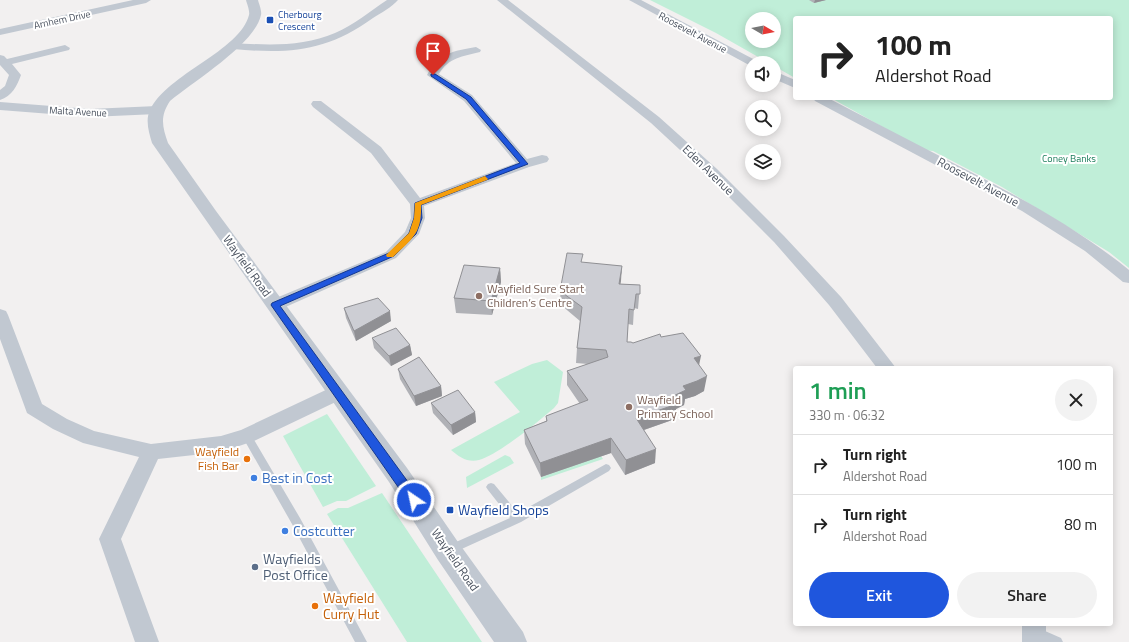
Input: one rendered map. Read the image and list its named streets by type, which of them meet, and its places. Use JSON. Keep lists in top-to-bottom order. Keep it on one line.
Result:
{"streets":{"street":["Arnhem Drive","Roosevelt Avenue","Malta Avenue","Eden Avenue","Wayfield Road"]},"crossings":[["Malta Avenue","Wayfield Road"]],"parks":["Coney Banks"],"places":{"transit":["Cherbourg Crescent","Wayfield Shops"],"other":["Wayfield Sure Start Children’s Centre","Wayfield Primary School","Wayfield Fish Bar","Best in Cost","Costcutter","Wayfields Post Office","Wayfield Curry Hut"]},"north":"right","page":{"turn":["100 m","Aldershot Road"],"heading":["1 min","330 m · 06:32"],"list":[{"name":"Turn right","note":"Aldershot Road","value":"100 m"},{"name":"Turn right","note":"Aldershot Road","value":"80 m"}],"buttons":["Exit","Share"]}}
